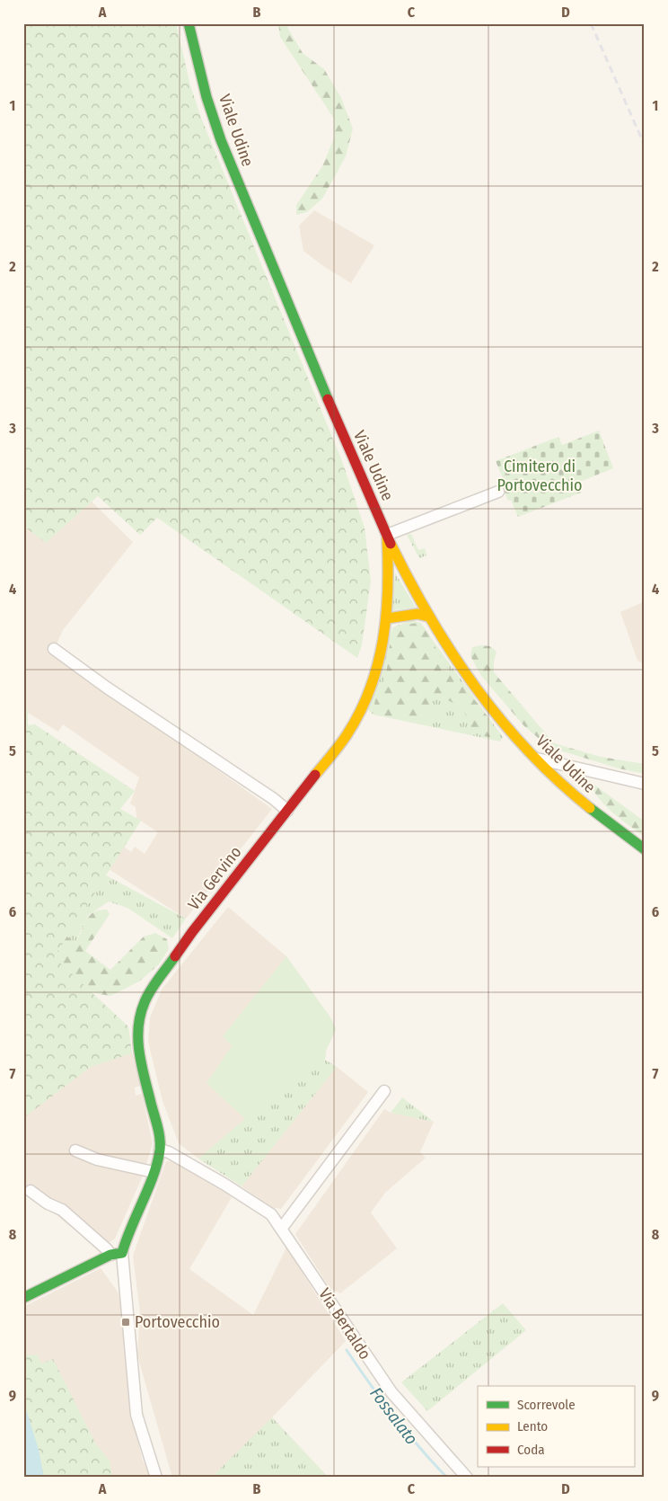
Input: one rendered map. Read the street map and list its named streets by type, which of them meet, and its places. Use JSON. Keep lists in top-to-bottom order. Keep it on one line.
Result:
{"streets":{"main road":["Viale Udine","Via Gervino"],"street":["Via Bertaldo"]},"crossings":[["Viale Udine","Via Gervino"],["Via Gervino","Via Bertaldo"]],"water":["Fossalato"],"parks":["Cimitero di Portovecchio"],"places":{"transit":["Portovecchio"]},"legend":["Scorrevole","Lento","Coda"],"grid":{"columns":["A","B","C","D"],"rows":["1","2","3","4","5","6","7","8","9"]}}
